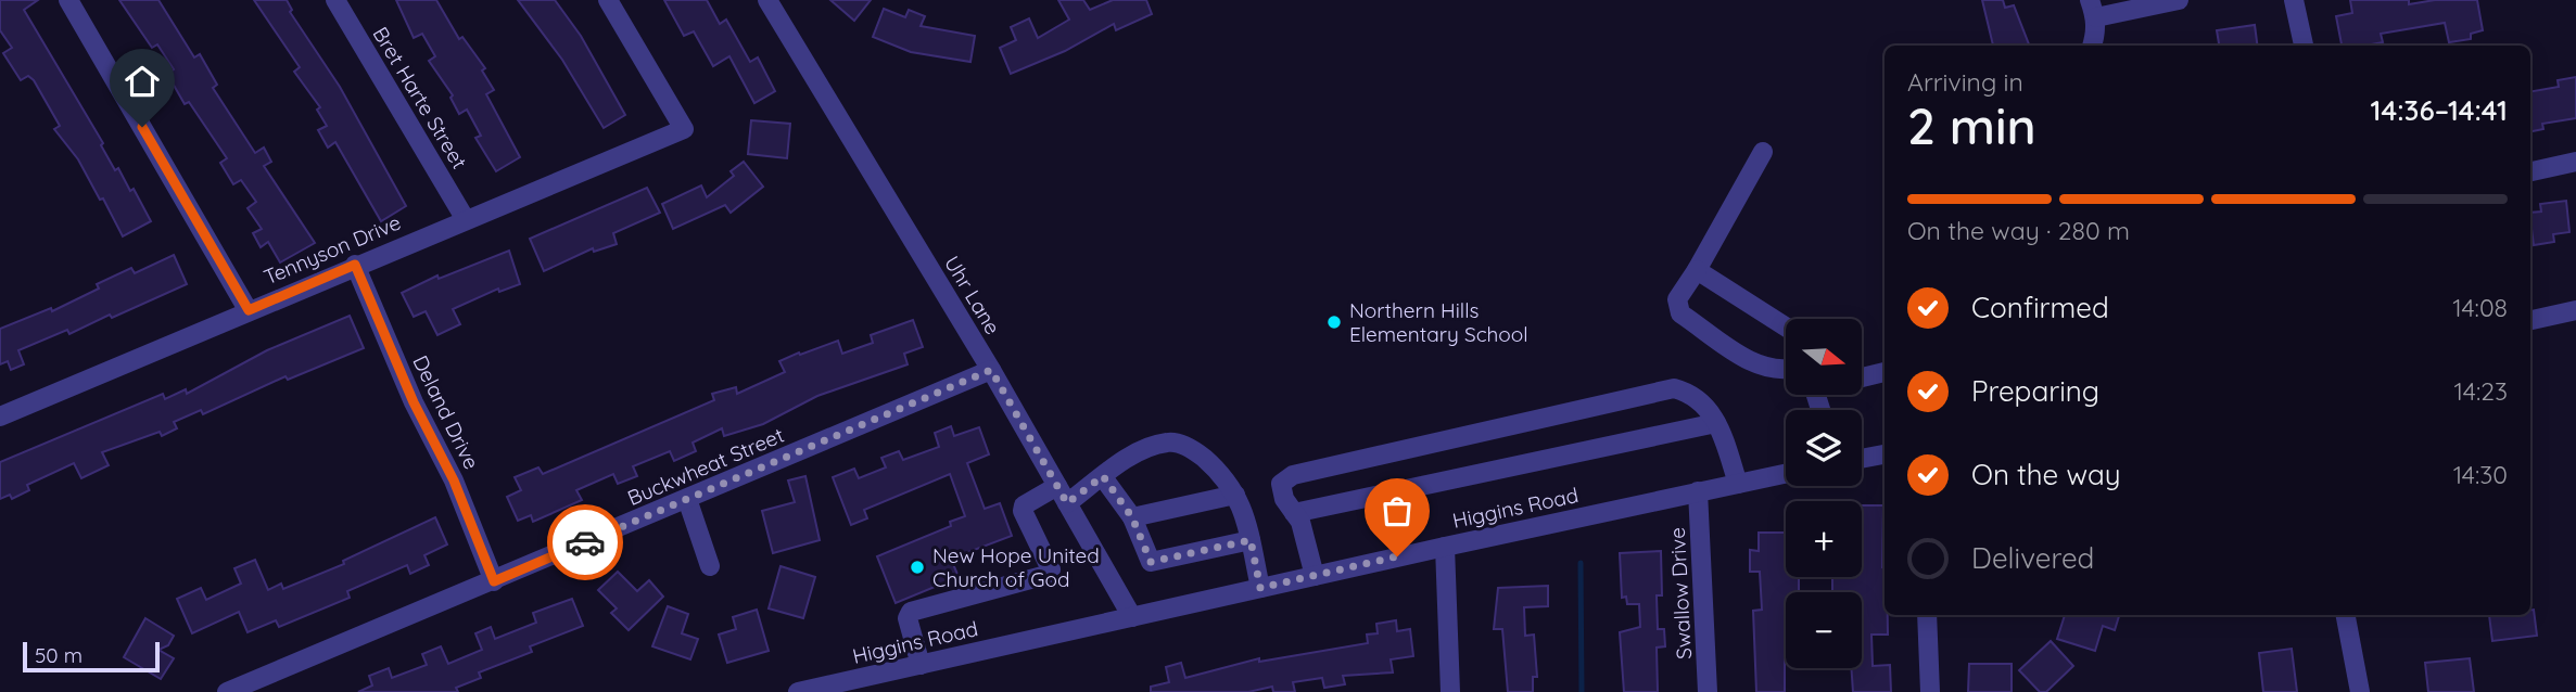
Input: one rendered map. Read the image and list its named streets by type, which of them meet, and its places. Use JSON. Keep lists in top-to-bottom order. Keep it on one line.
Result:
{"streets":{"street":["Bret Harte Street","Tennyson Drive","Uhr Lane","Deland Drive","Buckwheat Street","Higgins Road","Swallow Drive"]},"crossings":[["Bret Harte Street","Tennyson Drive"],["Tennyson Drive","Deland Drive"],["Uhr Lane","Buckwheat Street"],["Uhr Lane","Higgins Road"],["Deland Drive","Buckwheat Street"],["Higgins Road","Swallow Drive"]],"places":["Northern Hills Elementary School","New Hope United Church of God"],"scale_bar":"50 m","north":"right","page":{"heading":["2 min","Arriving in","14:36–14:41"],"bar":"On the way · 280 m","list":[["Confirmed","14:08"],["Preparing","14:23"],["On the way","14:30"],"Delivered"],"map_buttons":["+","−"],"scale":"50 m"}}
